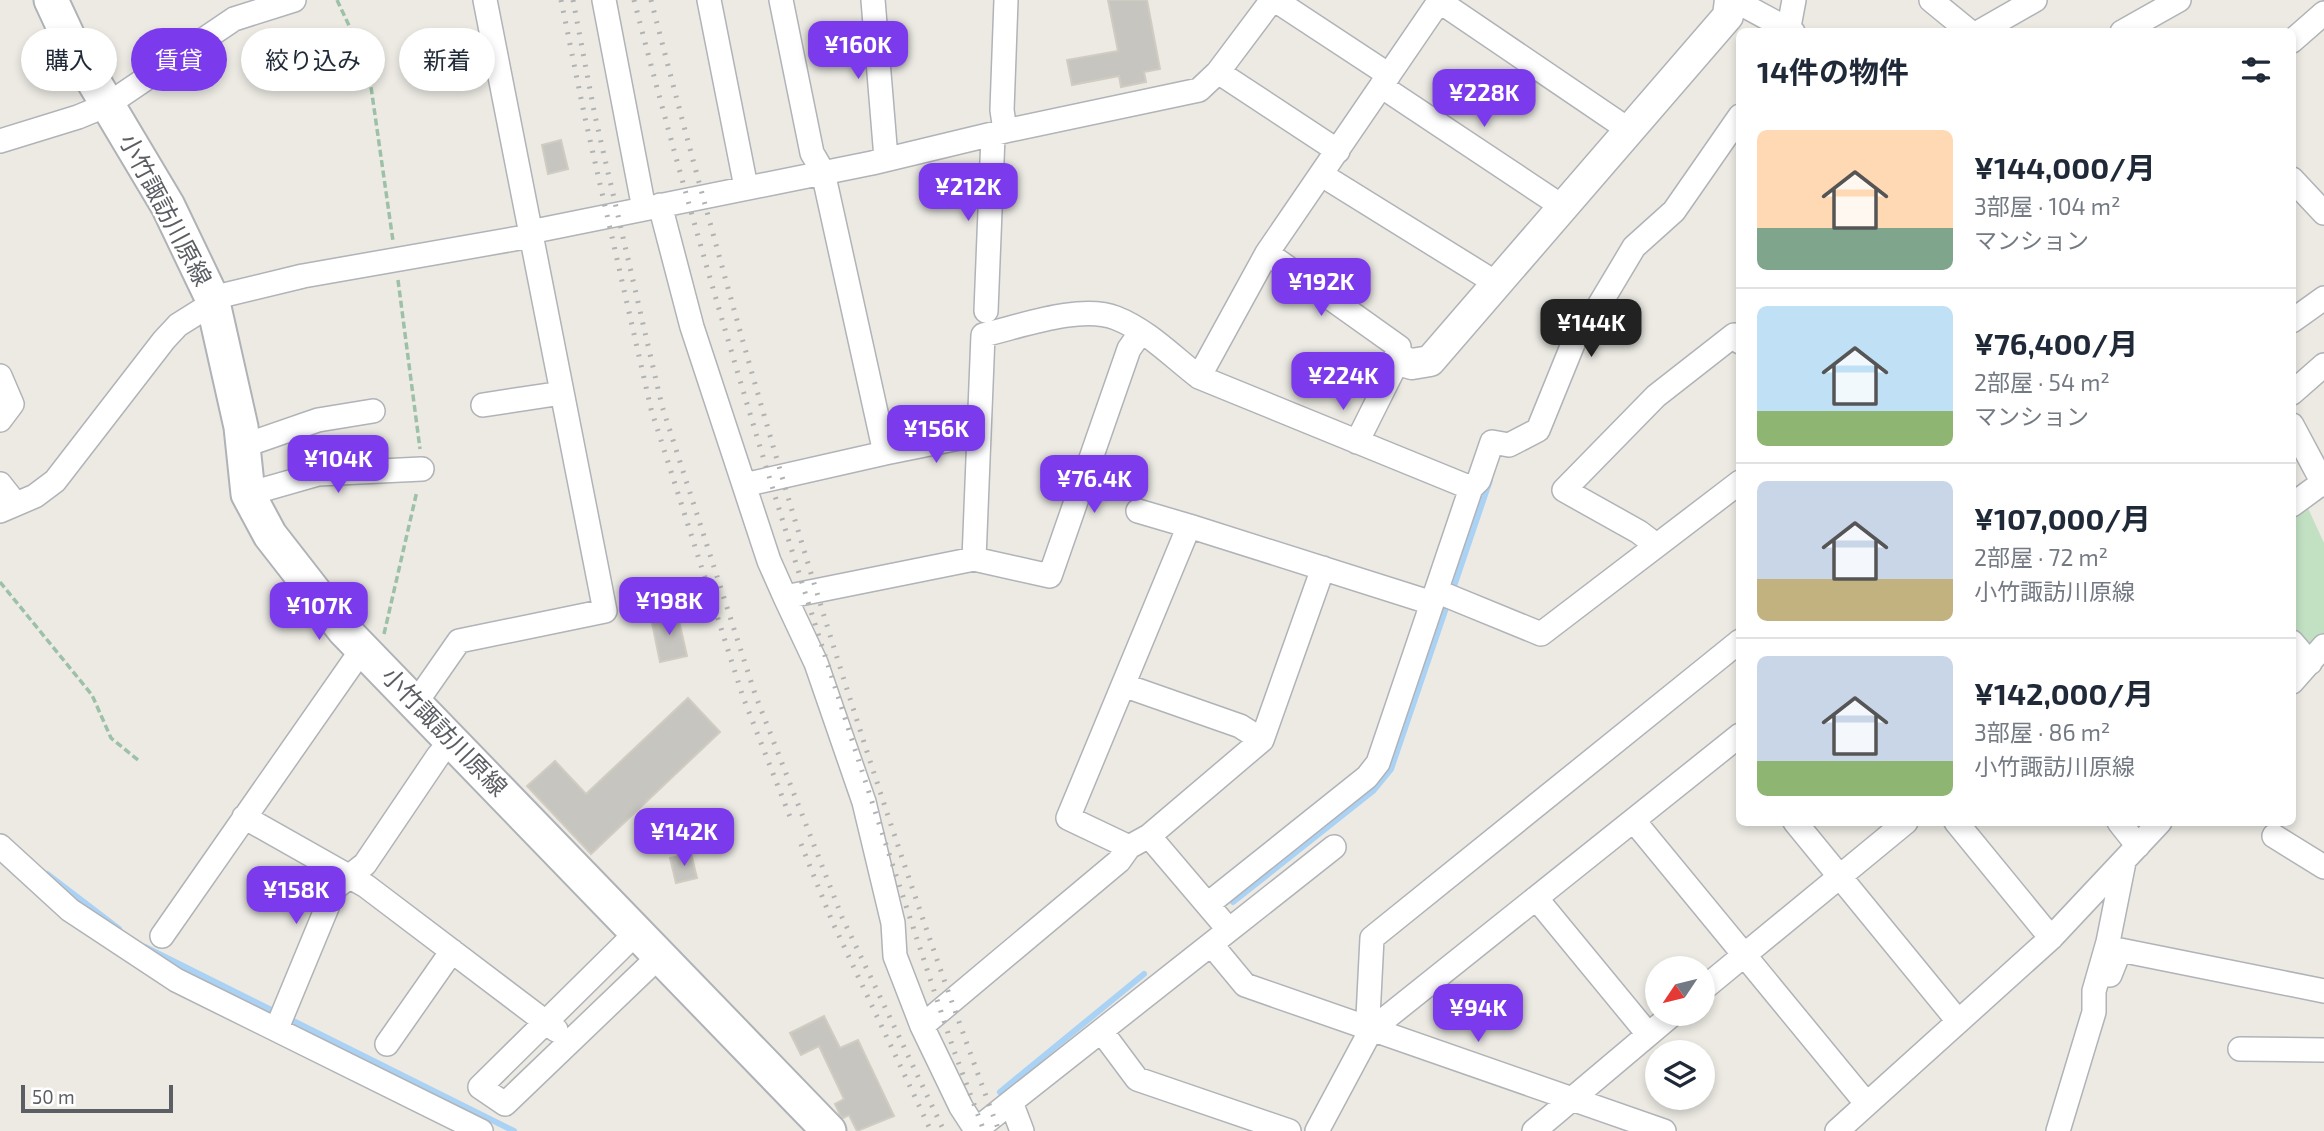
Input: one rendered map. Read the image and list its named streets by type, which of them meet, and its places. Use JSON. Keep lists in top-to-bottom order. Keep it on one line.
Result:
{"streets":{"main road":["小竹諏訪川原線"]},"scale_bar":"50 m","north":"bottom left","page":{"price":["¥160K","¥228K","¥212K","¥192K","¥144K","¥224K","¥156K","¥104K","¥76.4K","¥198K","¥107K","¥142K","¥158K","¥94K"],"chip":["購入","賃貸","絞り込み","新着"],"heading":"14件の物件","list":[{"name":"¥144,000/月","note":"3部屋 · 104 m² · マンション"},{"name":"¥76,400/月","note":"2部屋 · 54 m² · マンション"},{"name":"¥107,000/月","note":"2部屋 · 72 m² · 小竹諏訪川原線"},{"name":"¥142,000/月","note":"3部屋 · 86 m² · 小竹諏訪川原線"}],"scale":"50 m"}}
